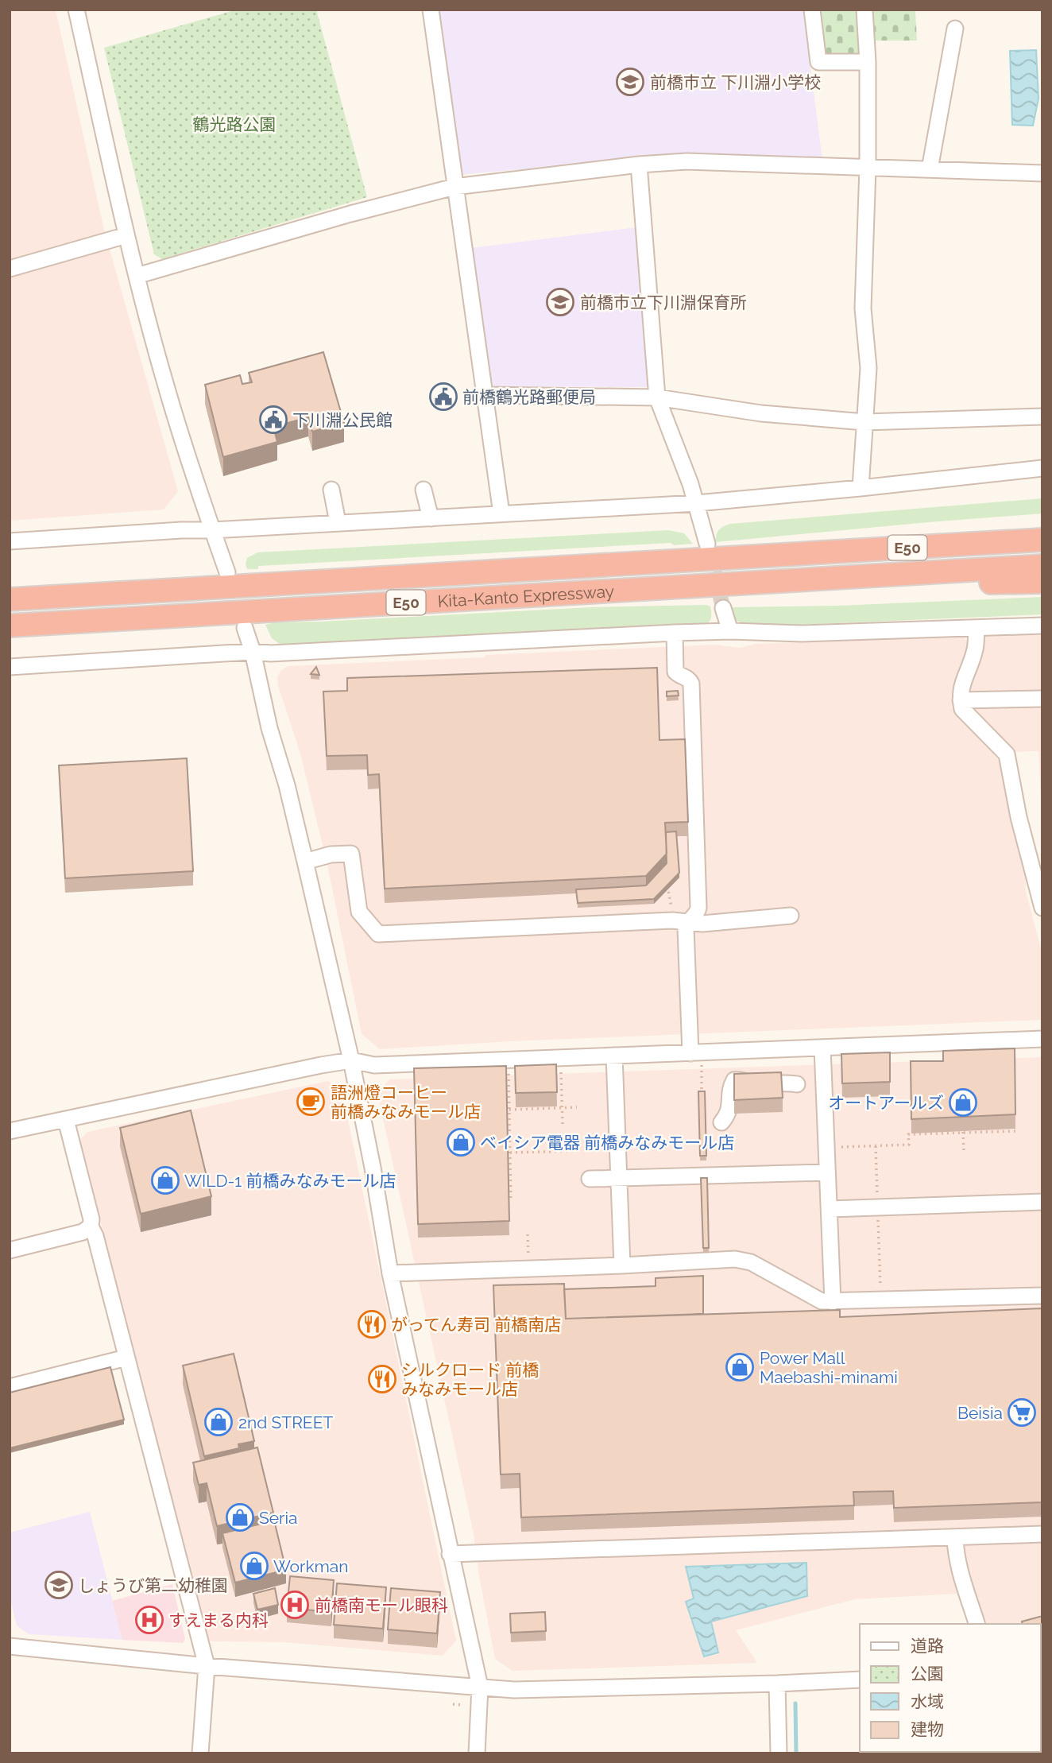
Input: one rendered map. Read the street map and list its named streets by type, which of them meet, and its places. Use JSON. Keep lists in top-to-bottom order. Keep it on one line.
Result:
{"streets":{"highway":["E50","Kita-Kanto Expressway"]},"parks":["鶴光路公園"],"places":{"school or university":["前橋市立 下川淵小学校","前橋市立下川淵保育所","しょうび第二幼稚園"],"public building":["前橋鶴光路郵便局","下川淵公民館"],"cafe":["語洲燈コーヒー 前橋みなみモール店"],"shop":["オートアールズ","ベイシア電器 前橋みなみモール店","WILD-1 前橋みなみモール店","Power Mall Maebashi-minami","2nd STREET","Seria","Workman"],"restaurant":["がってん寿司 前橋南店","シルクロード 前橋 みなみモール店"],"supermarket":["Beisia"],"hospital":["前橋南モール眼科","すえまる内科"]},"legend":["道路","公園","水域","建物"]}
